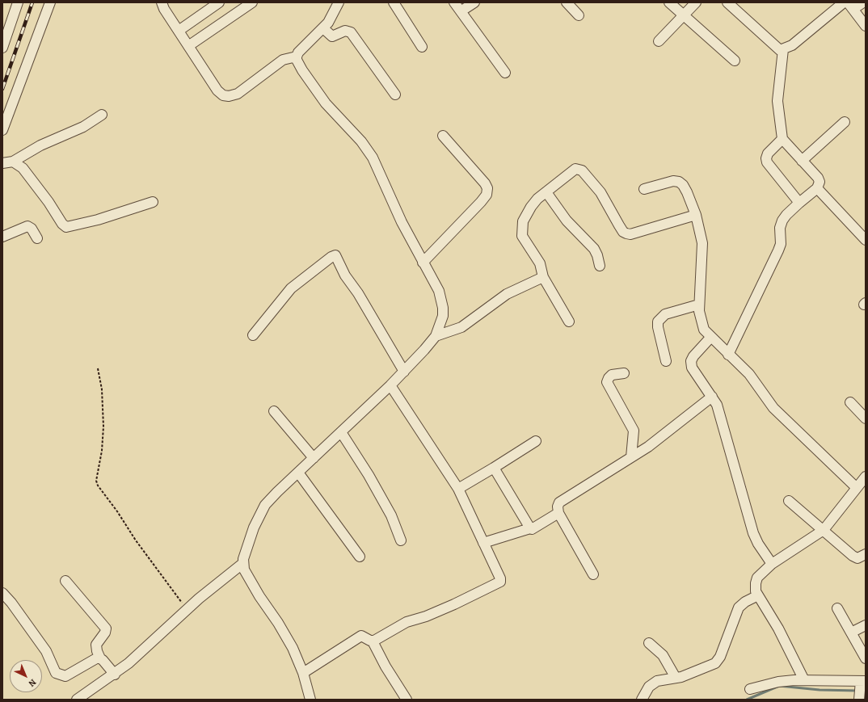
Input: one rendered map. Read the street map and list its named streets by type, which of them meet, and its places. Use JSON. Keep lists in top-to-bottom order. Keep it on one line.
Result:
{"north":"bottom right"}
